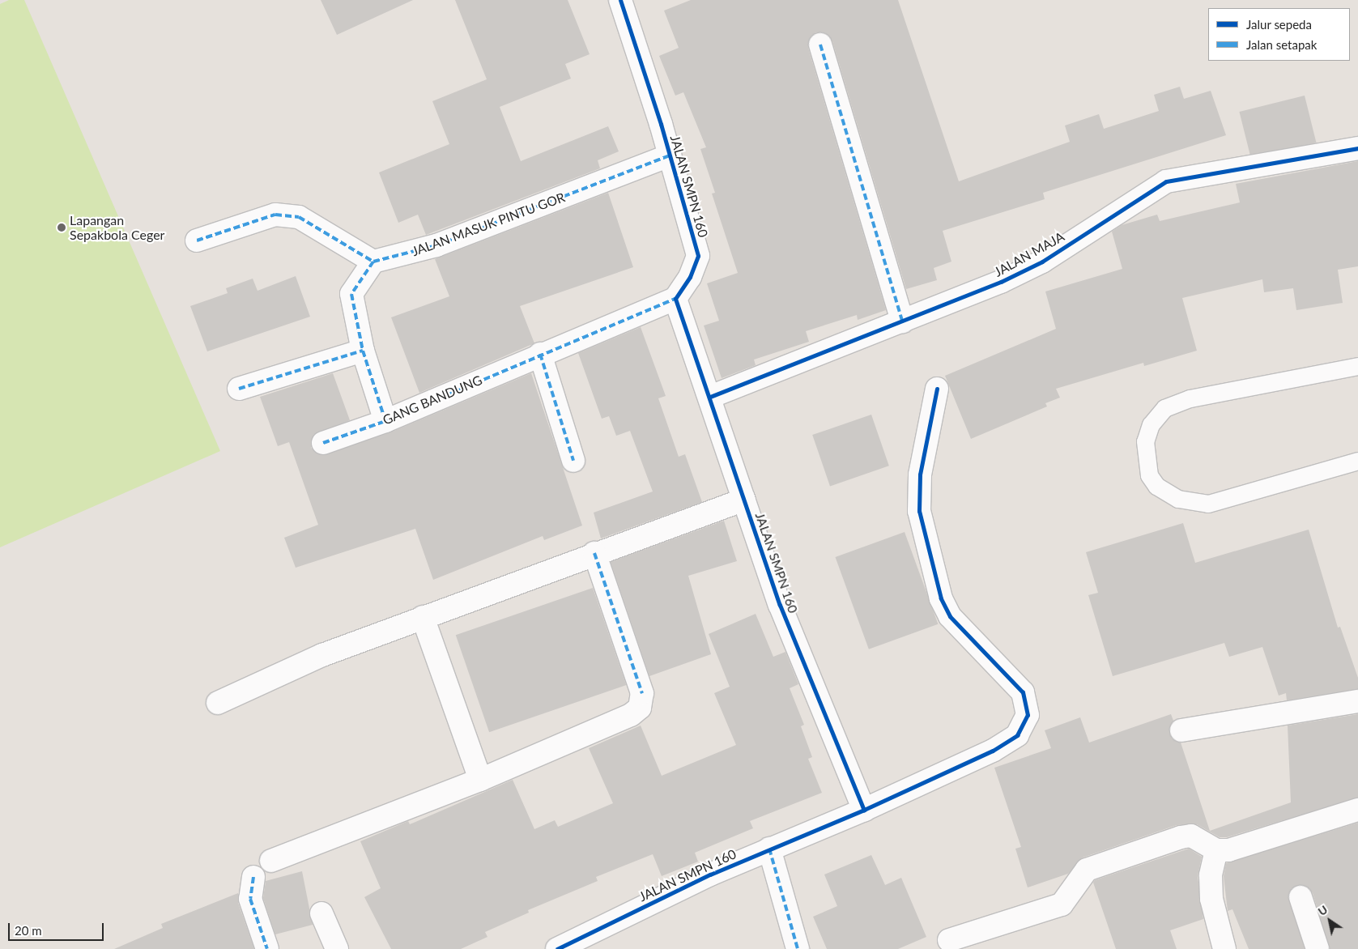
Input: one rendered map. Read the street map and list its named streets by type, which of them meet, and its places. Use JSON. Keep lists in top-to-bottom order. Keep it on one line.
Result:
{"streets":{"street":["JALAN SMPN 160","JALAN MASUK PINTU GOR","JALAN MAJA","GANG BANDUNG"]},"crossings":[["JALAN SMPN 160","JALAN MASUK PINTU GOR"],["JALAN SMPN 160","JALAN MAJA"],["JALAN SMPN 160","GANG BANDUNG"]],"places":["Lapangan Sepakbola Ceger"],"legend":["Jalur sepeda","Jalan setapak"],"scale_bar":"20 m","north":"top left"}
